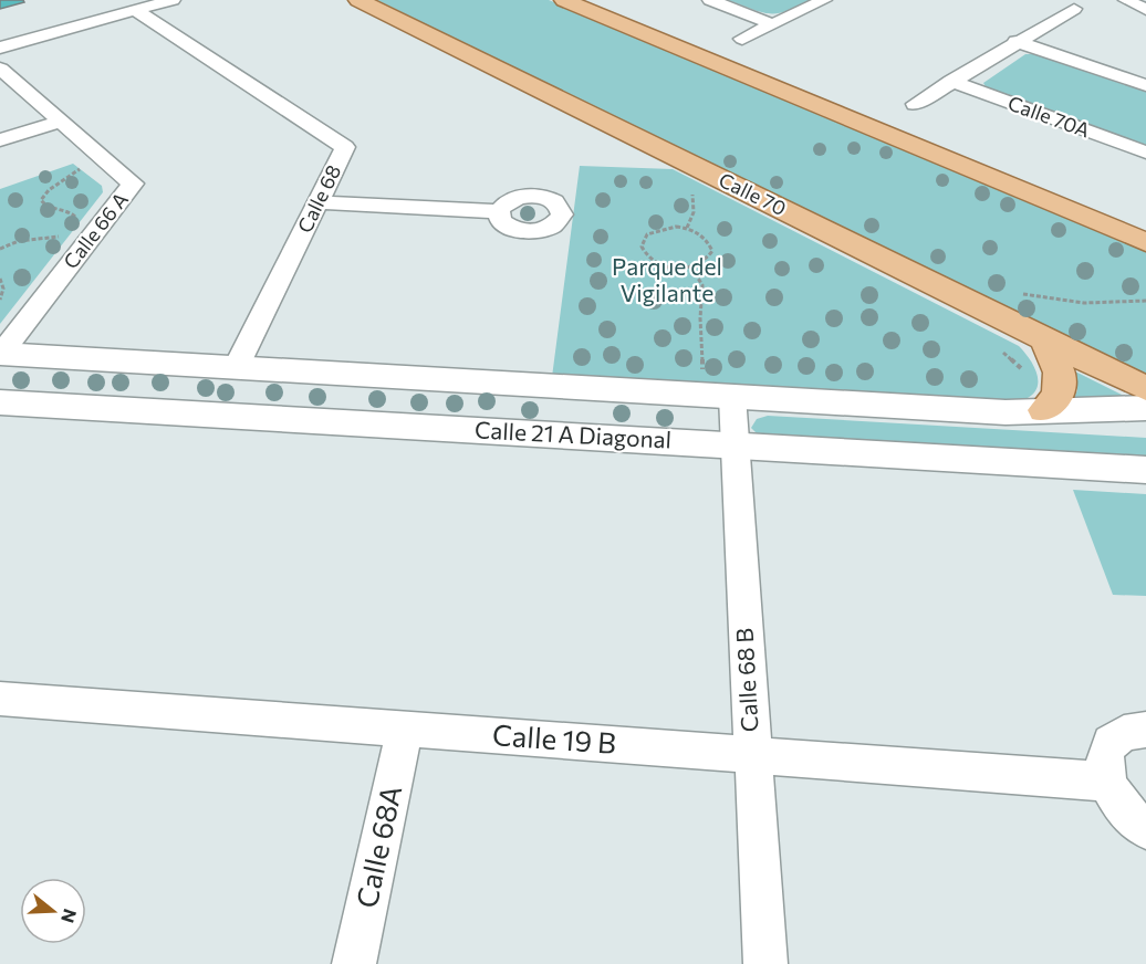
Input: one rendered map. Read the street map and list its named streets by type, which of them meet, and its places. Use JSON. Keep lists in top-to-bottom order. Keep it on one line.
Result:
{"streets":{"main road":["Calle 70","Calle 21 A Diagonal"],"street":["Calle 70A","Calle 68","Calle 66 A","Calle 68 B","Calle 19 B","Calle 68A"]},"crossings":[["Calle 68","Calle 21 A Diagonal"],["Calle 66 A","Calle 21 A Diagonal"],["Calle 21 A Diagonal","Calle 68 B"],["Calle 68 B","Calle 19 B"],["Calle 19 B","Calle 68A"]],"parks":["Parque del Vigilante"],"north":"right"}
